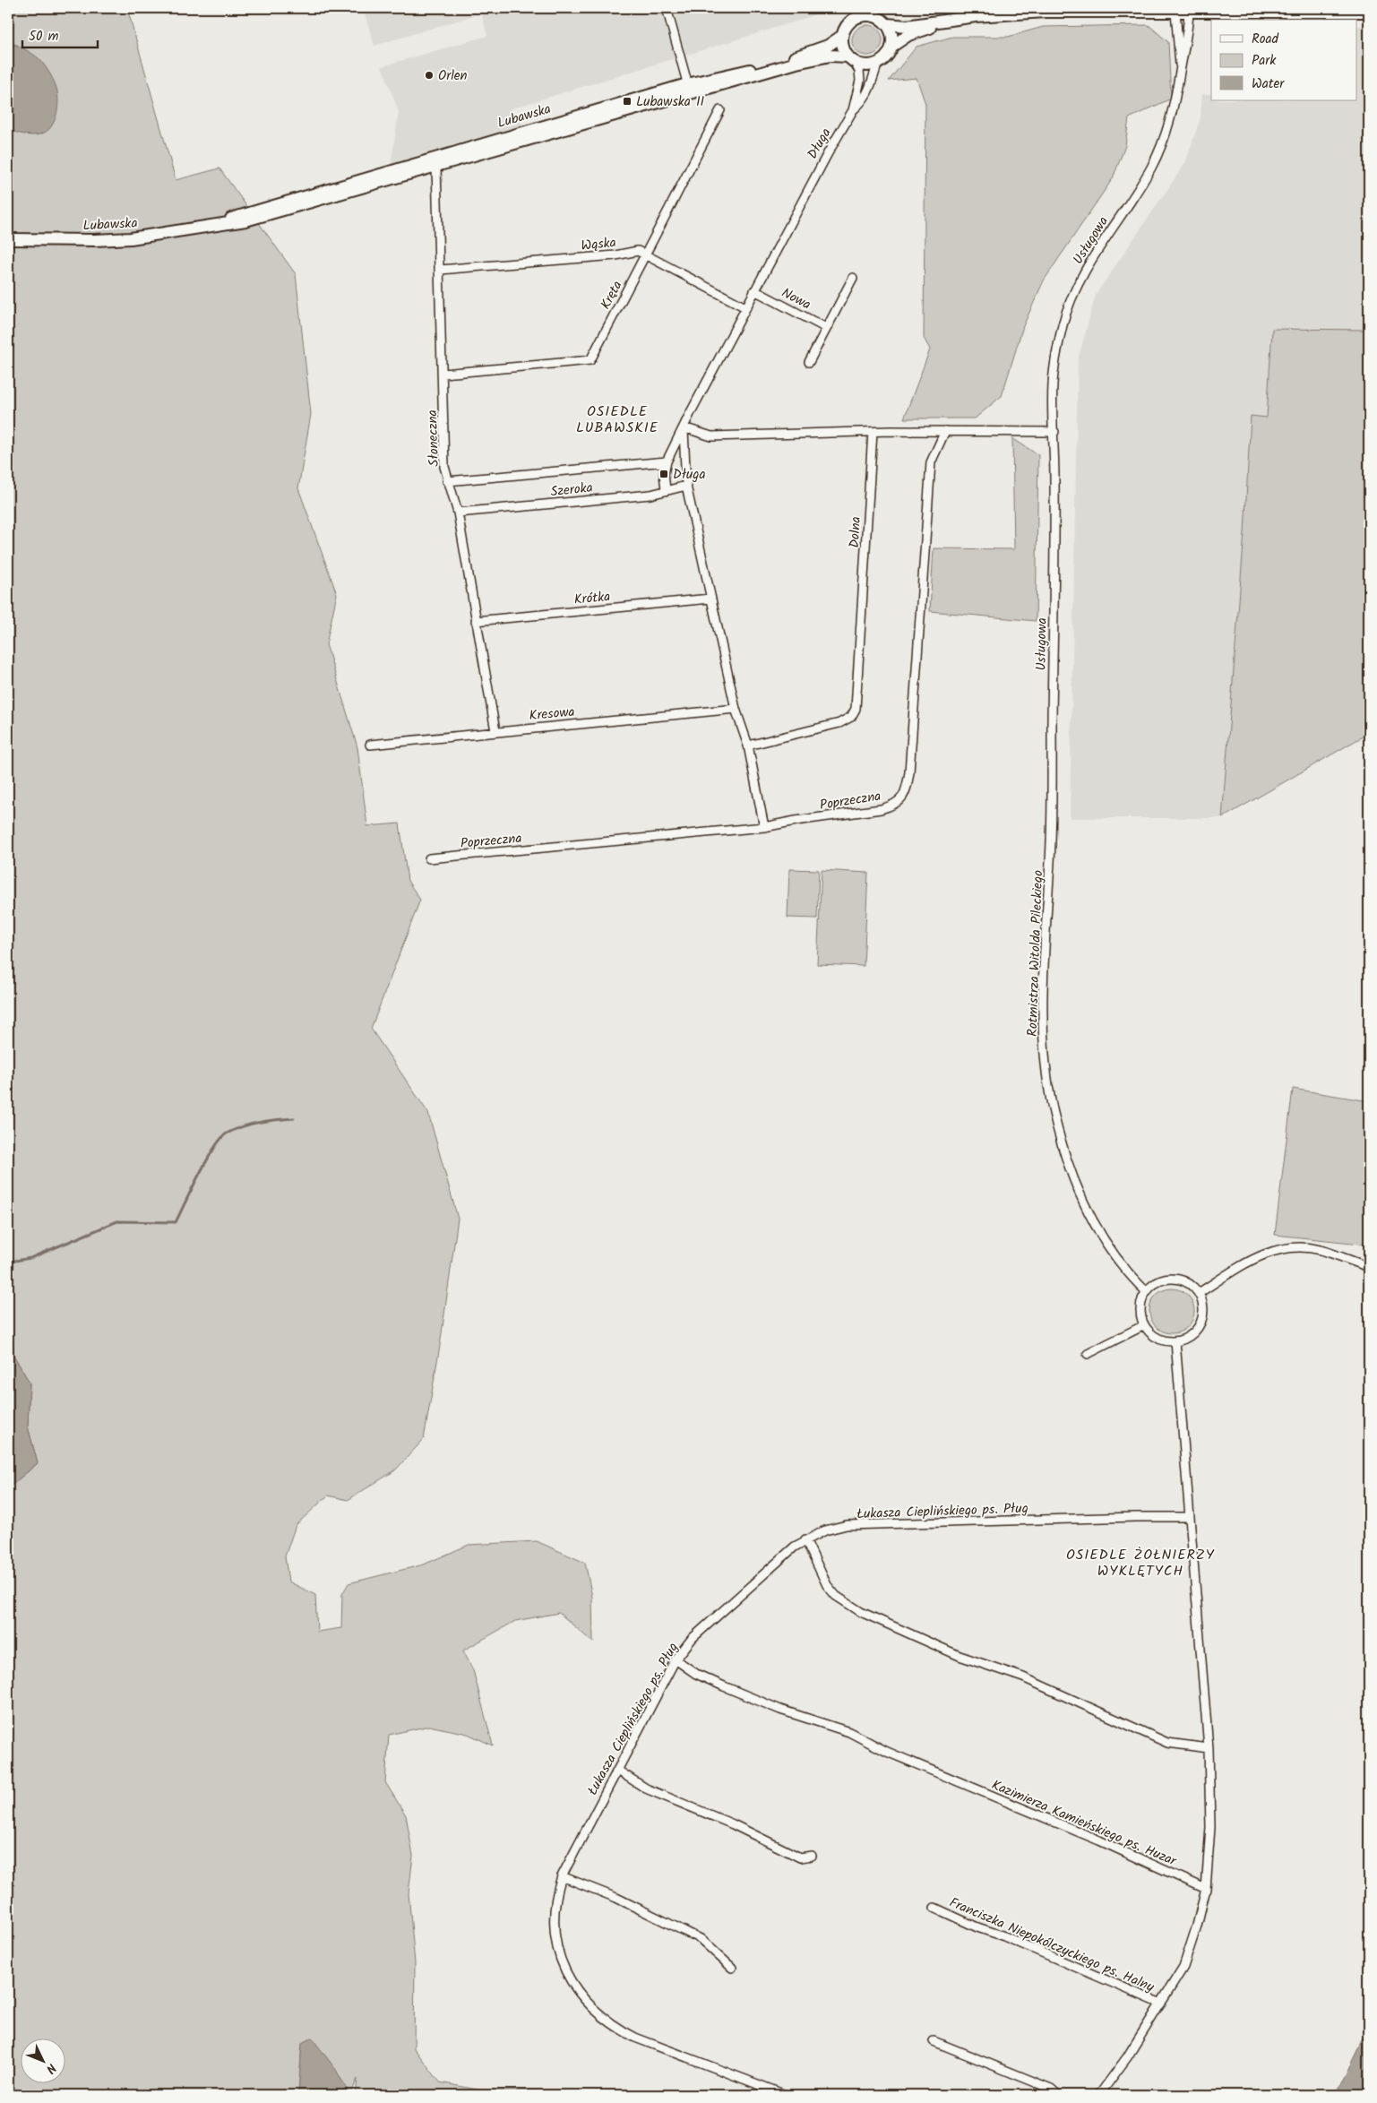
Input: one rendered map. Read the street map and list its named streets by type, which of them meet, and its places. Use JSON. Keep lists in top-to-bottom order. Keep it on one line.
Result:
{"streets":{"main road":["Lubawska"],"street":["Długa","Usługowa","Wąska","Kręta","Nowa","Słoneczna","Szeroka","Dolna","Krótka","Kresowa","Poprzeczna","Rotmistrza Witolda Pileckiego","Łukasza Cieplińskiego ps. Pług","Kazimierza Kamieńskiego ps. Huzar","Franciszka Niepokólczyckiego ps. Halny"]},"crossings":[["Lubawska","Długa"],["Lubawska","Słoneczna"],["Długa","Wąska"],["Długa","Nowa"],["Długa","Szeroka"],["Usługowa","Rotmistrza Witolda Pileckiego"],["Wąska","Kręta"],["Wąska","Słoneczna"],["Kręta","Słoneczna"],["Słoneczna","Szeroka"],["Słoneczna","Krótka"],["Słoneczna","Kresowa"],["Łukasza Cieplińskiego ps. Pług","Kazimierza Kamieńskiego ps. Huzar"]],"districts":["OSIEDLE LUBAWSKIE","OSIEDLE ŻOŁNIERZY WYKLĘTYCH"],"places":{"other":["Orlen"],"transit":["Lubawska II","Długa"]},"legend":["Road","Park","Water"],"scale_bar":"50 m","north":"bottom right"}
